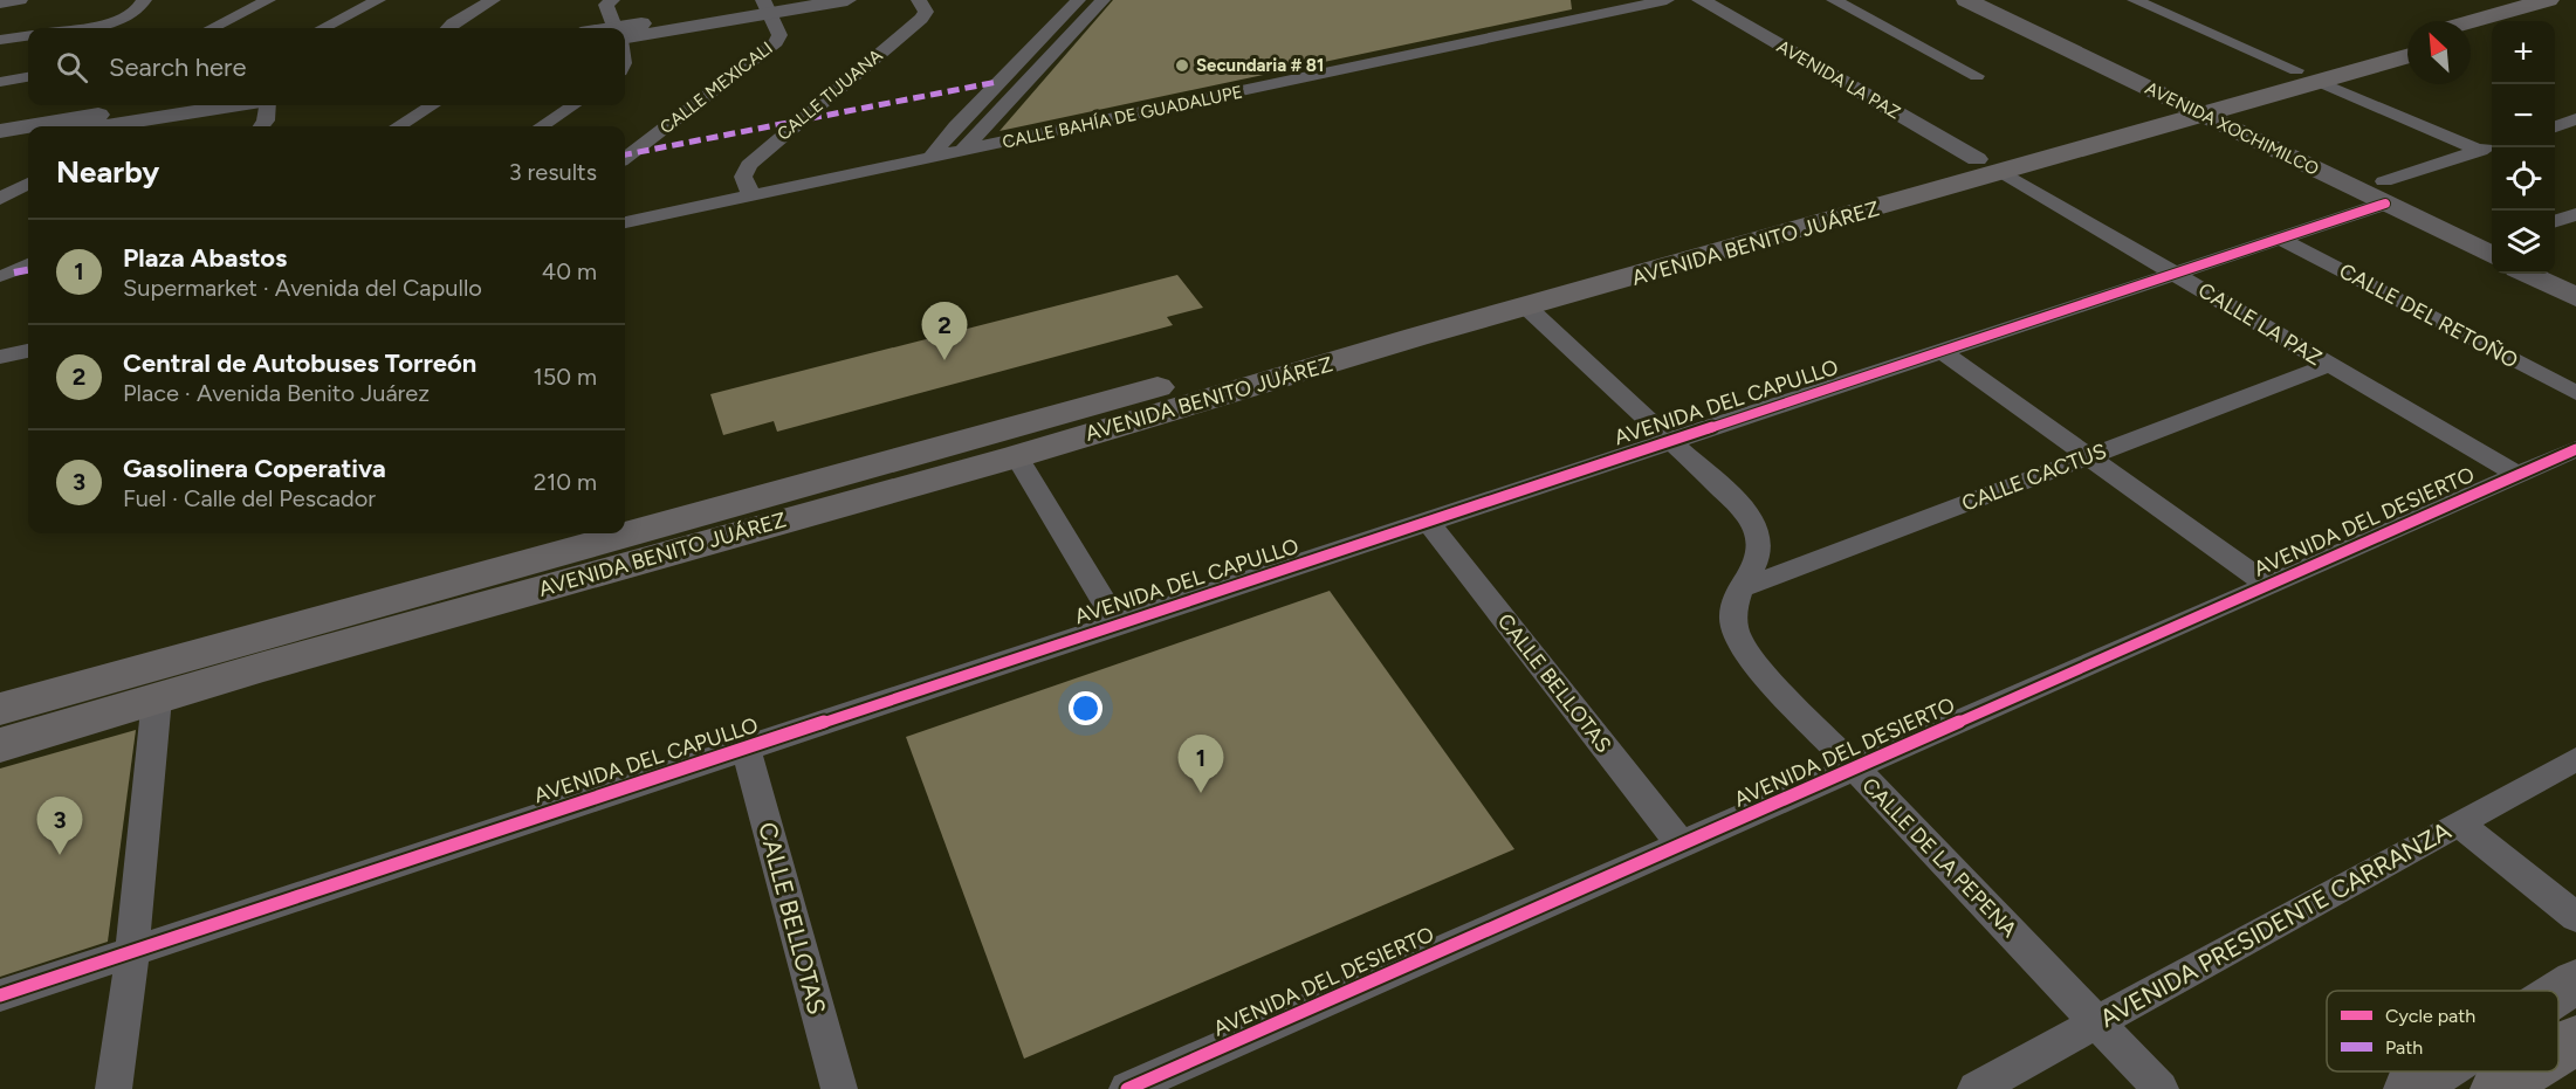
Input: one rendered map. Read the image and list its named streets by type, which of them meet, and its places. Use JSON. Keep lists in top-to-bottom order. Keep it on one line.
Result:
{"streets":{"main road":["AVENIDA XOCHIMILCO","AVENIDA BENITO JUÁREZ"],"street":["AVENIDA LA PAZ","CALLE MEXICALI","CALLE TIJUANA","CALLE BAHÍA DE GUADALUPE","CALLE DEL RETOÑO","CALLE LA PAZ","AVENIDA DEL CAPULLO","CALLE CACTUS","AVENIDA DEL DESIERTO","CALLE BELLOTAS","CALLE DE LA PEPENA","AVENIDA PRESIDENTE CARRANZA"]},"crossings":[["AVENIDA LA PAZ","AVENIDA BENITO JUÁREZ"],["AVENIDA LA PAZ","CALLE LA PAZ"],["CALLE TIJUANA","CALLE BAHÍA DE GUADALUPE"],["AVENIDA XOCHIMILCO","AVENIDA BENITO JUÁREZ"],["AVENIDA XOCHIMILCO","AVENIDA DEL CAPULLO"],["AVENIDA BENITO JUÁREZ","CALLE LA PAZ"],["AVENIDA BENITO JUÁREZ","CALLE DE LA PEPENA"],["CALLE DEL RETOÑO","AVENIDA DEL CAPULLO"],["CALLE LA PAZ","AVENIDA DEL CAPULLO"],["CALLE LA PAZ","CALLE CACTUS"],["CALLE LA PAZ","AVENIDA DEL DESIERTO"],["AVENIDA DEL CAPULLO","CALLE BELLOTAS"],["AVENIDA DEL CAPULLO","CALLE DE LA PEPENA"],["CALLE CACTUS","CALLE DE LA PEPENA"],["AVENIDA DEL DESIERTO","CALLE BELLOTAS"],["AVENIDA DEL DESIERTO","CALLE DE LA PEPENA"],["CALLE DE LA PEPENA","AVENIDA PRESIDENTE CARRANZA"]],"places":["Secundaria # 81"],"legend":["Cycle path","Path"],"north":"top left","page":{"map_buttons":["+","−"],"search":"Search here","heading":["Nearby","3 results"],"list":[{"mark":"1","name":"Plaza Abastos","note":"Supermarket · Avenida del Capullo","value":"40 m"},{"mark":"2","name":"Central de Autobuses Torreón","note":"Place · Avenida Benito Juárez","value":"150 m"},{"mark":"3","name":"Gasolinera Coperativa","note":"Fuel · Calle del Pescador","value":"210 m"}],"pins":["2","1","3"]}}
